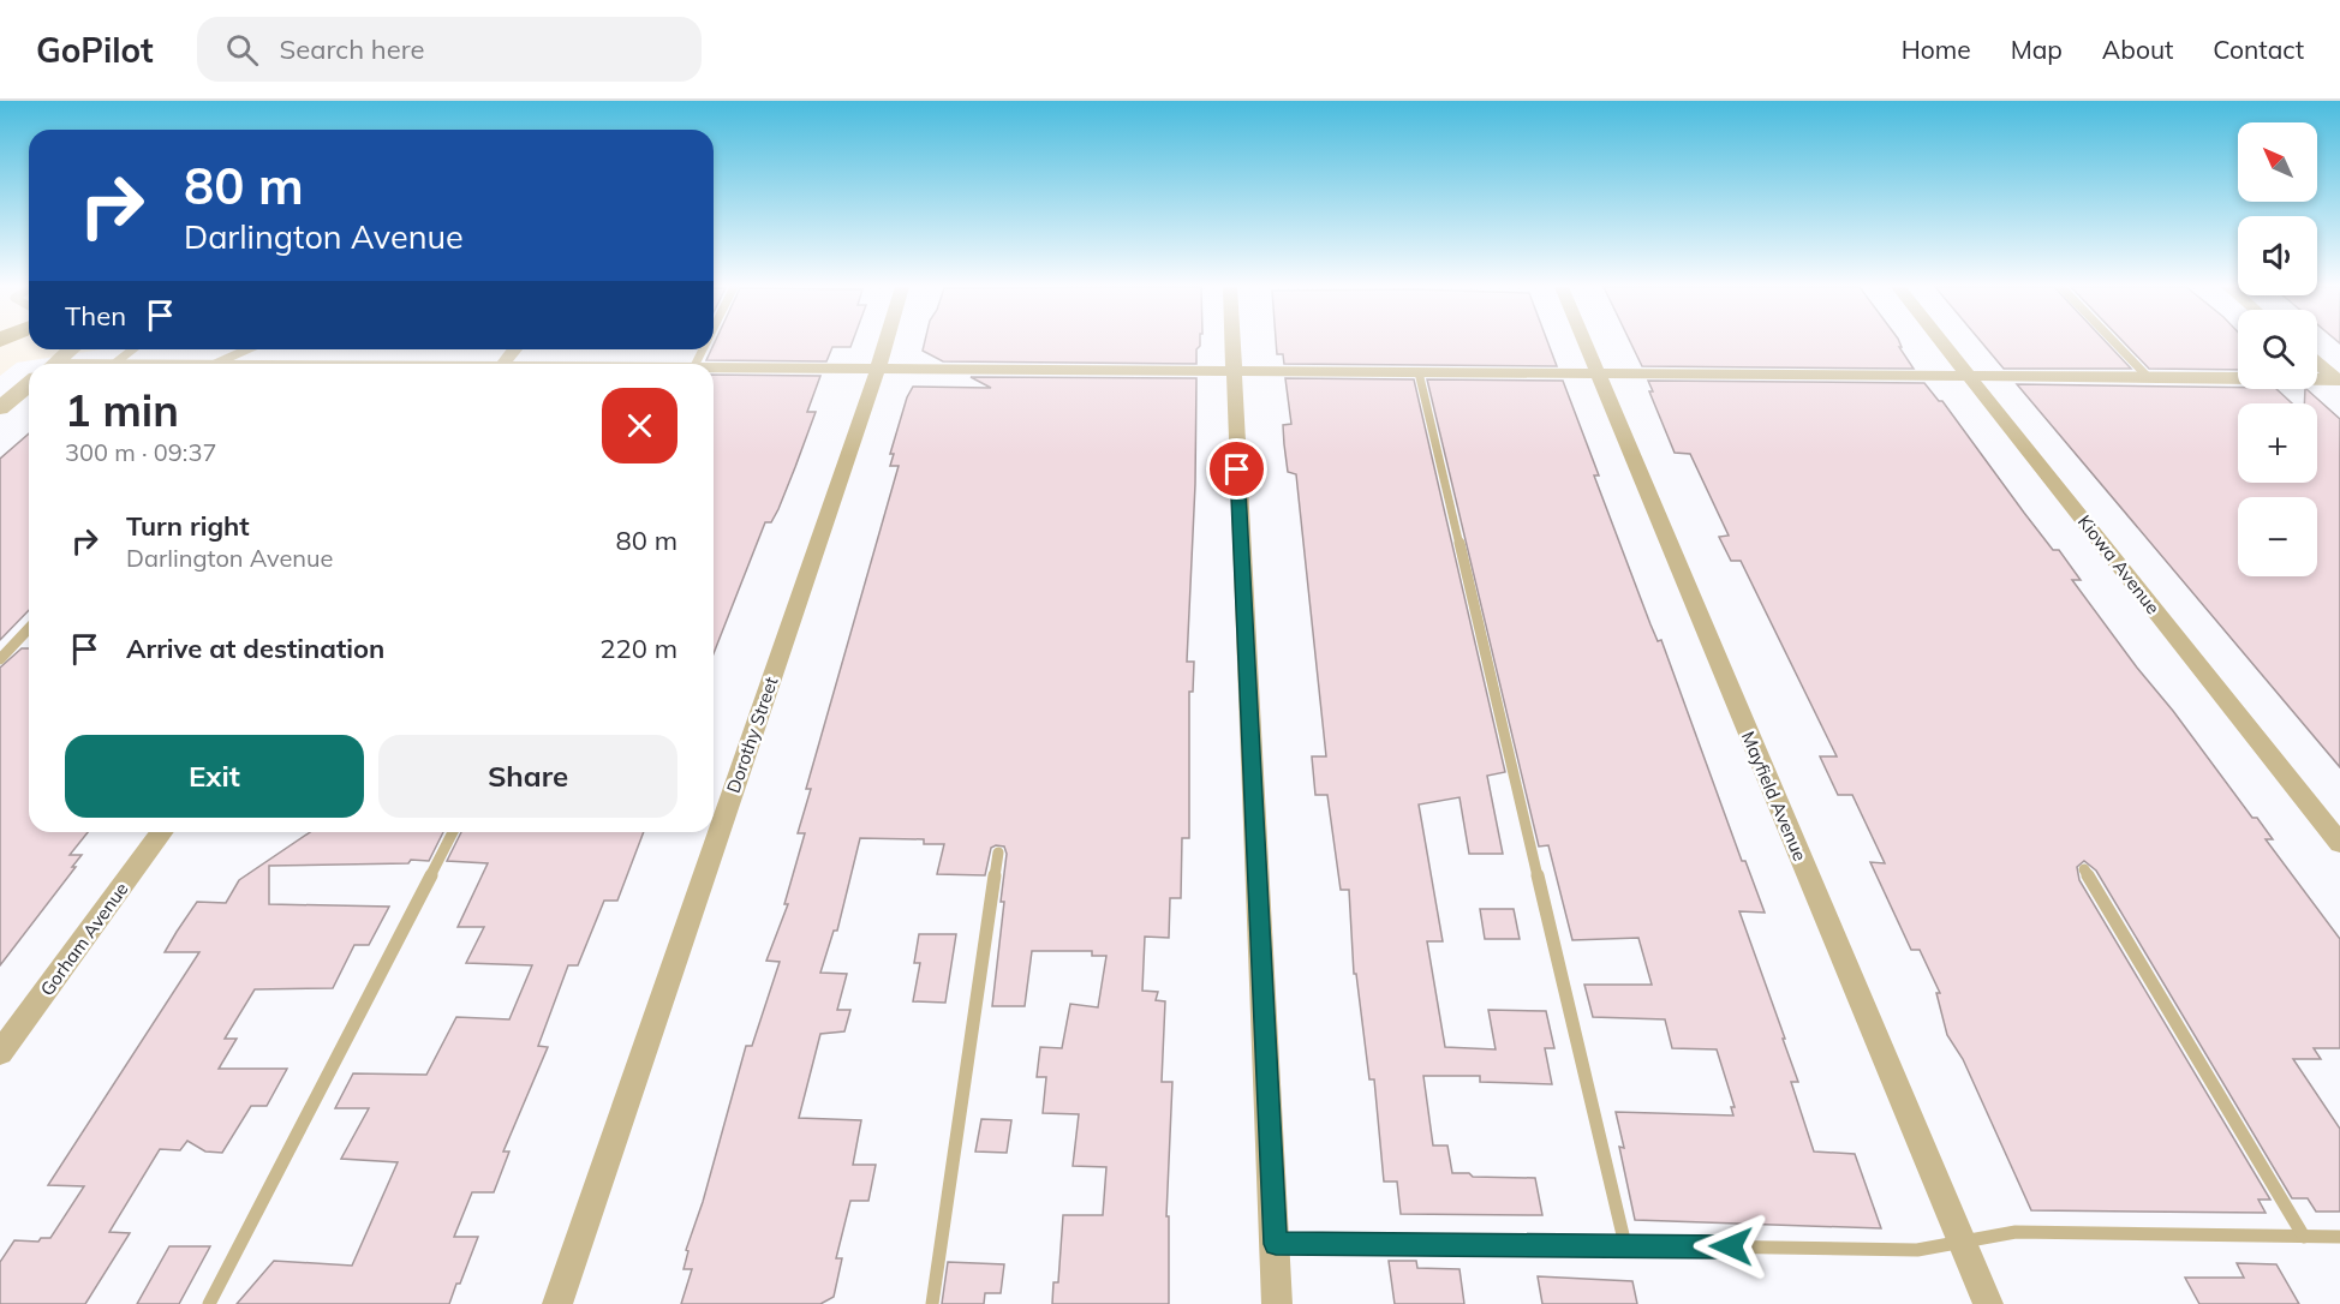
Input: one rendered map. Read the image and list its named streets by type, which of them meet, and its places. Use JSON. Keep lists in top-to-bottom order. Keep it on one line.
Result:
{"streets":{"street":["Kiowa Avenue","Dorothy Street","Mayfield Avenue","Gorham Avenue"]},"north":"top left","page":{"header":"GoPilot","search":"Search here","nav":["Home","Map","About","Contact"],"map_buttons":["+","−"],"turn":["80 m","Darlington Avenue"],"then":"Then","heading":["1 min","300 m · 09:37"],"list":[{"name":"Turn right","note":"Darlington Avenue","value":"80 m"},{"name":"Arrive at destination","value":"220 m"}],"buttons":["Exit","Share"]}}
